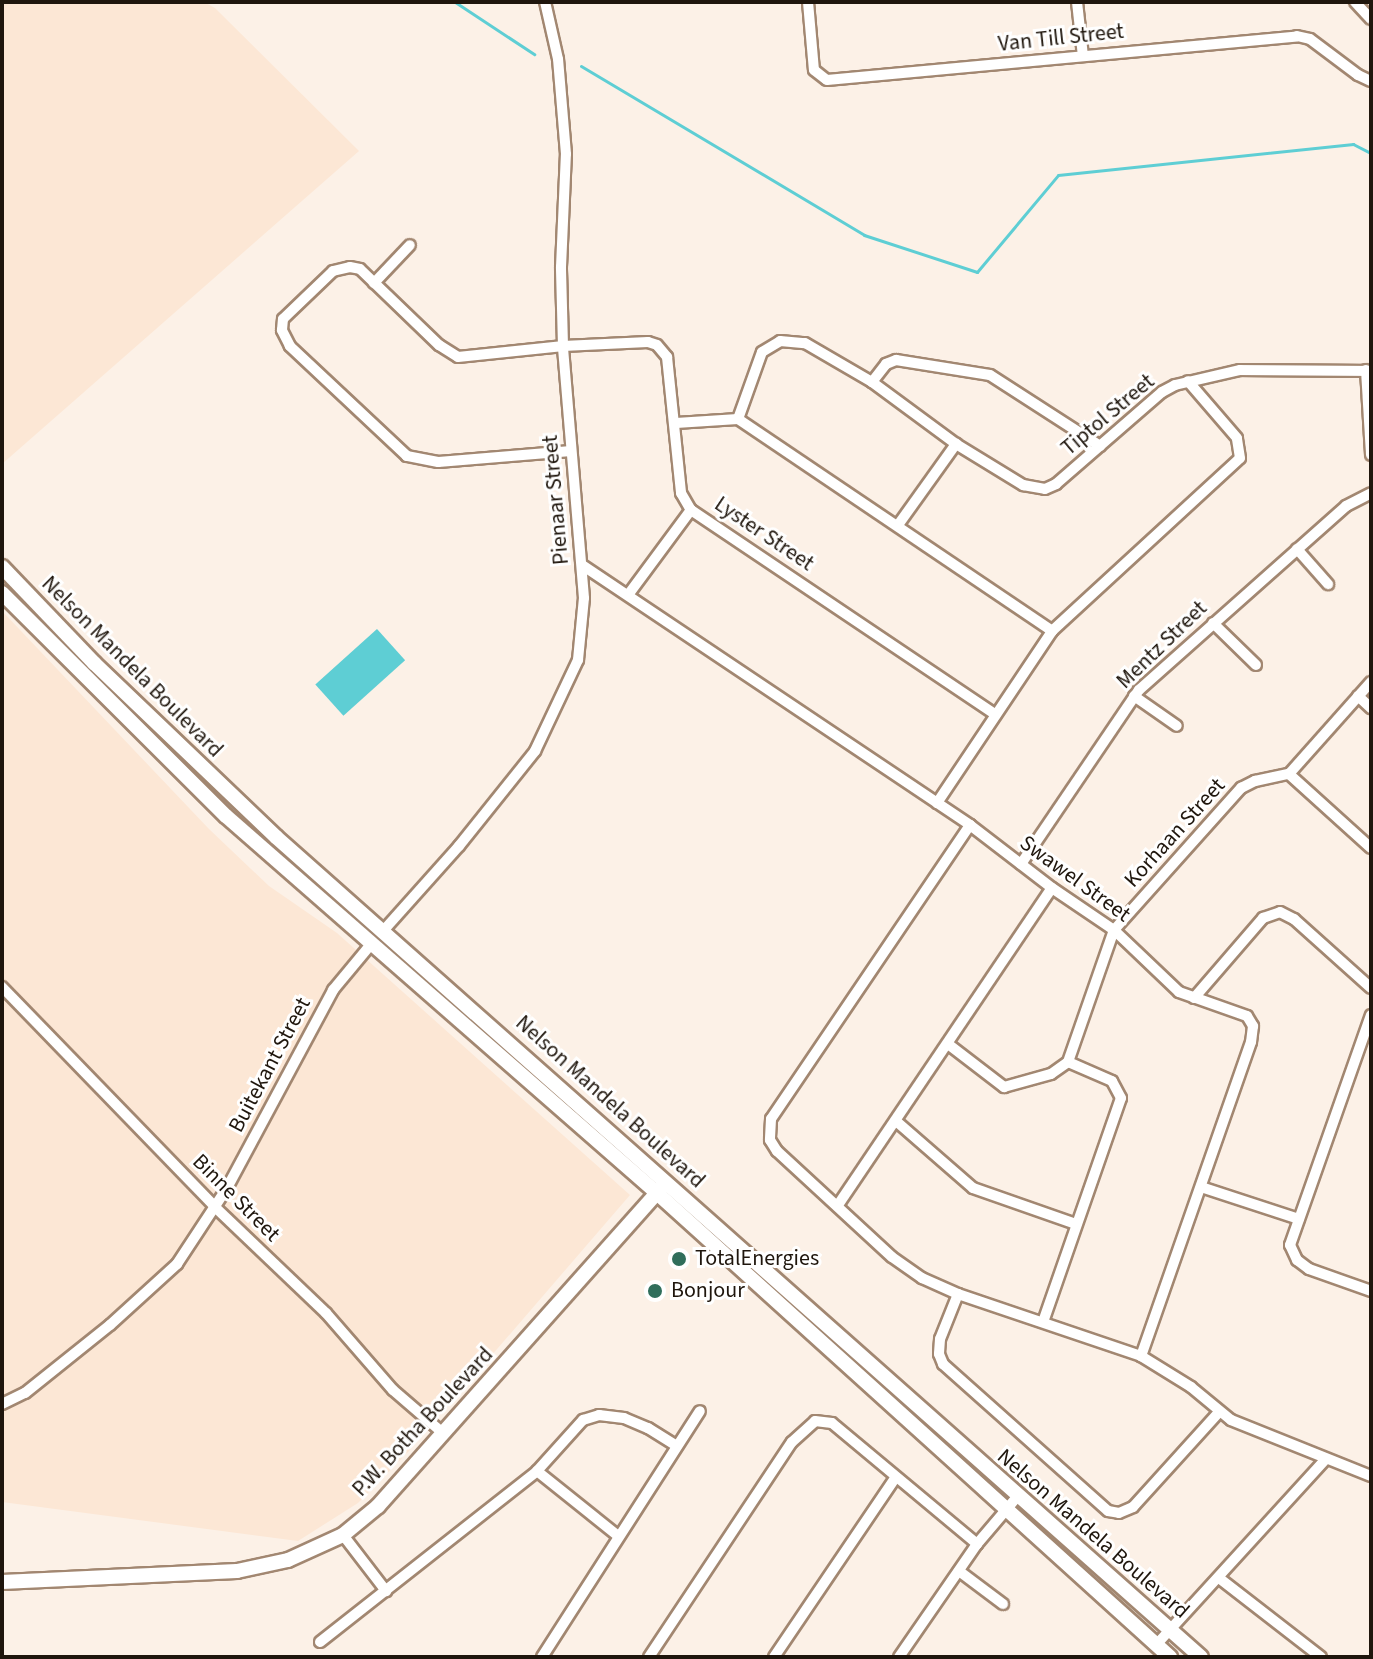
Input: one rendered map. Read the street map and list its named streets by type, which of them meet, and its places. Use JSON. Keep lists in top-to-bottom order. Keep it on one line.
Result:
{"streets":{"street":["Van Till Street","Tiptol Street","Pienaar Street","Lyster Street","Mentz Street","Nelson Mandela Boulevard","Korhaan Street","Swawel Street","Buitekant Street","Binne Street","P.W. Botha Boulevard"]},"crossings":[["Tiptol Street","Lyster Street"],["Tiptol Street","Swawel Street"],["Pienaar Street","Lyster Street"],["Pienaar Street","Nelson Mandela Boulevard"],["Pienaar Street","Swawel Street"],["Mentz Street","Swawel Street"],["Nelson Mandela Boulevard","Buitekant Street"],["Nelson Mandela Boulevard","P.W. Botha Boulevard"],["Korhaan Street","Swawel Street"],["Buitekant Street","Binne Street"],["Binne Street","P.W. Botha Boulevard"]],"places":["TotalEnergies","Bonjour"]}
